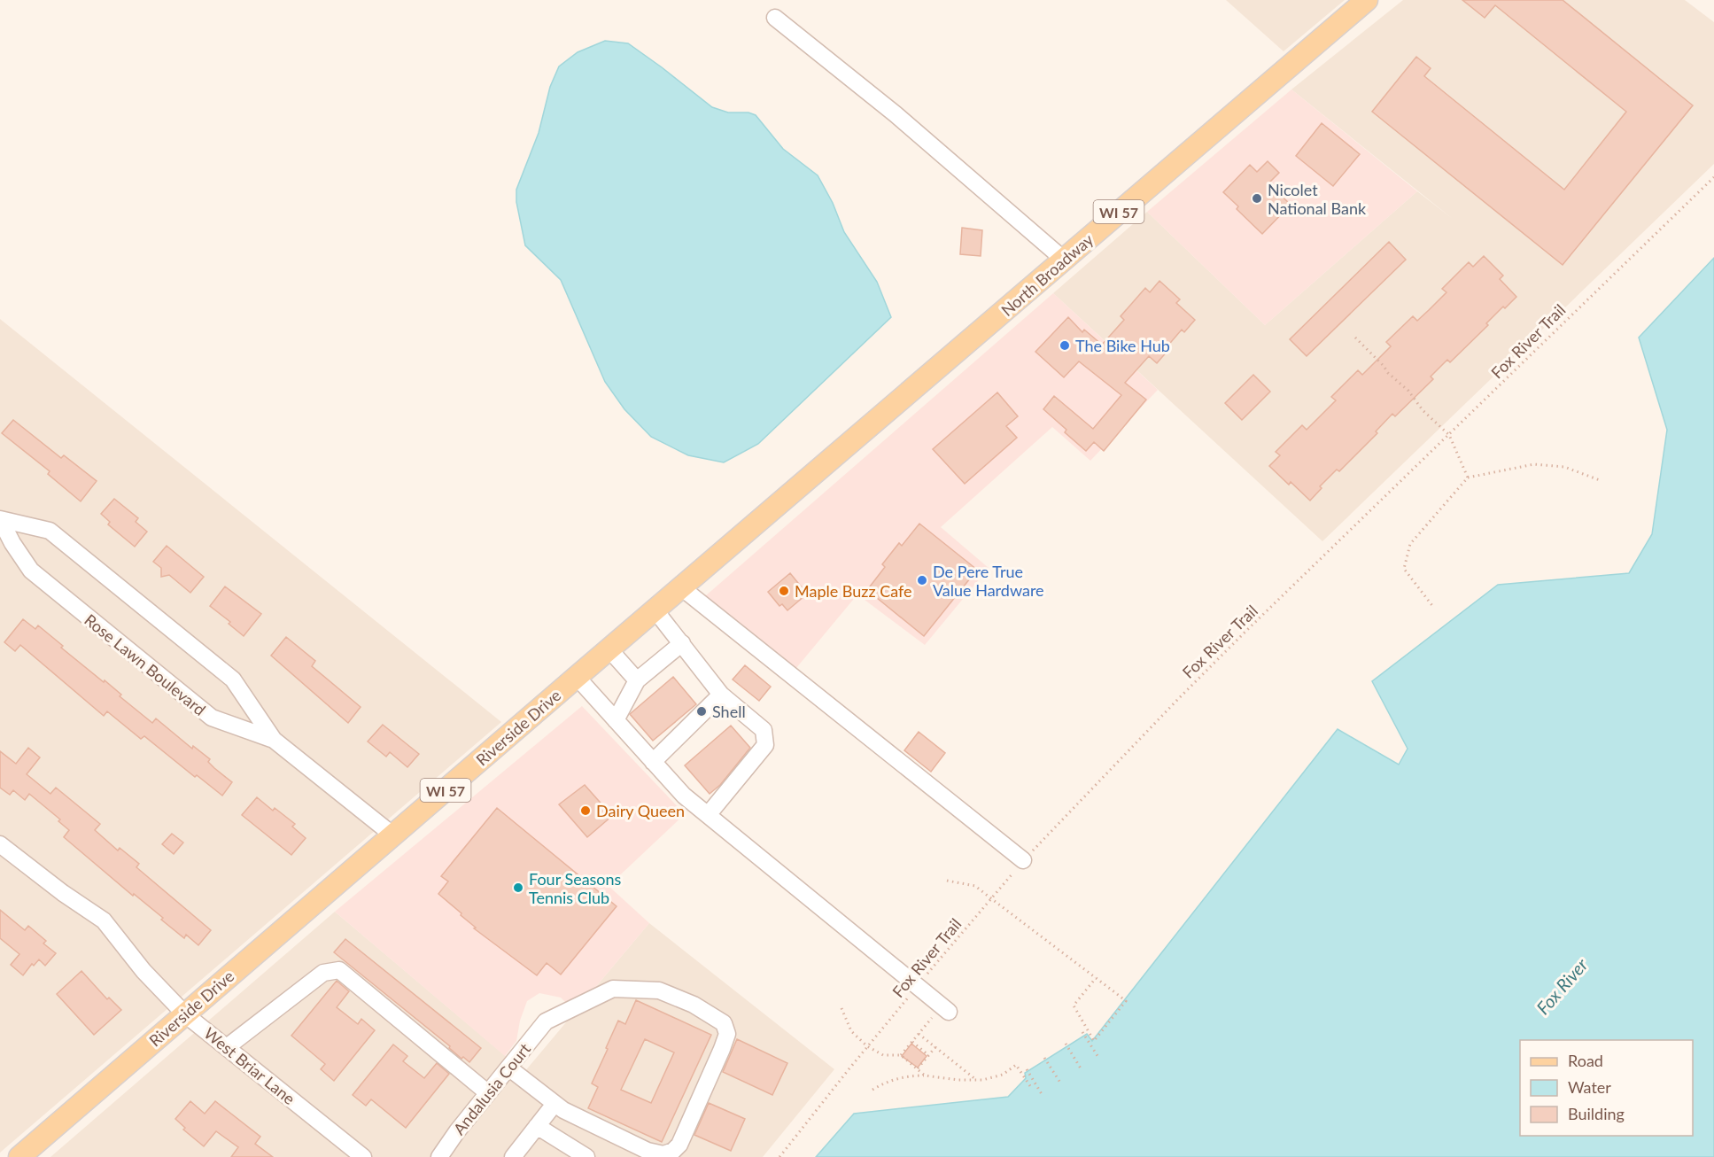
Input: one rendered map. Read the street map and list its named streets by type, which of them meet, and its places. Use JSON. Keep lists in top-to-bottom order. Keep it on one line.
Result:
{"streets":{"main road":["WI 57","North Broadway","Riverside Drive"],"street":["Rose Lawn Boulevard","West Briar Lane","Andalusia Court"],"path":["Fox River Trail"]},"crossings":[["North Broadway","Riverside Drive"],["Rose Lawn Boulevard","Riverside Drive"],["Riverside Drive","West Briar Lane"]],"water":["Fox River"],"places":["Nicolet National Bank","The Bike Hub","De Pere True Value Hardware","Maple Buzz Cafe","Shell","Dairy Queen","Four Seasons Tennis Club"],"legend":["Road","Water","Building"]}
